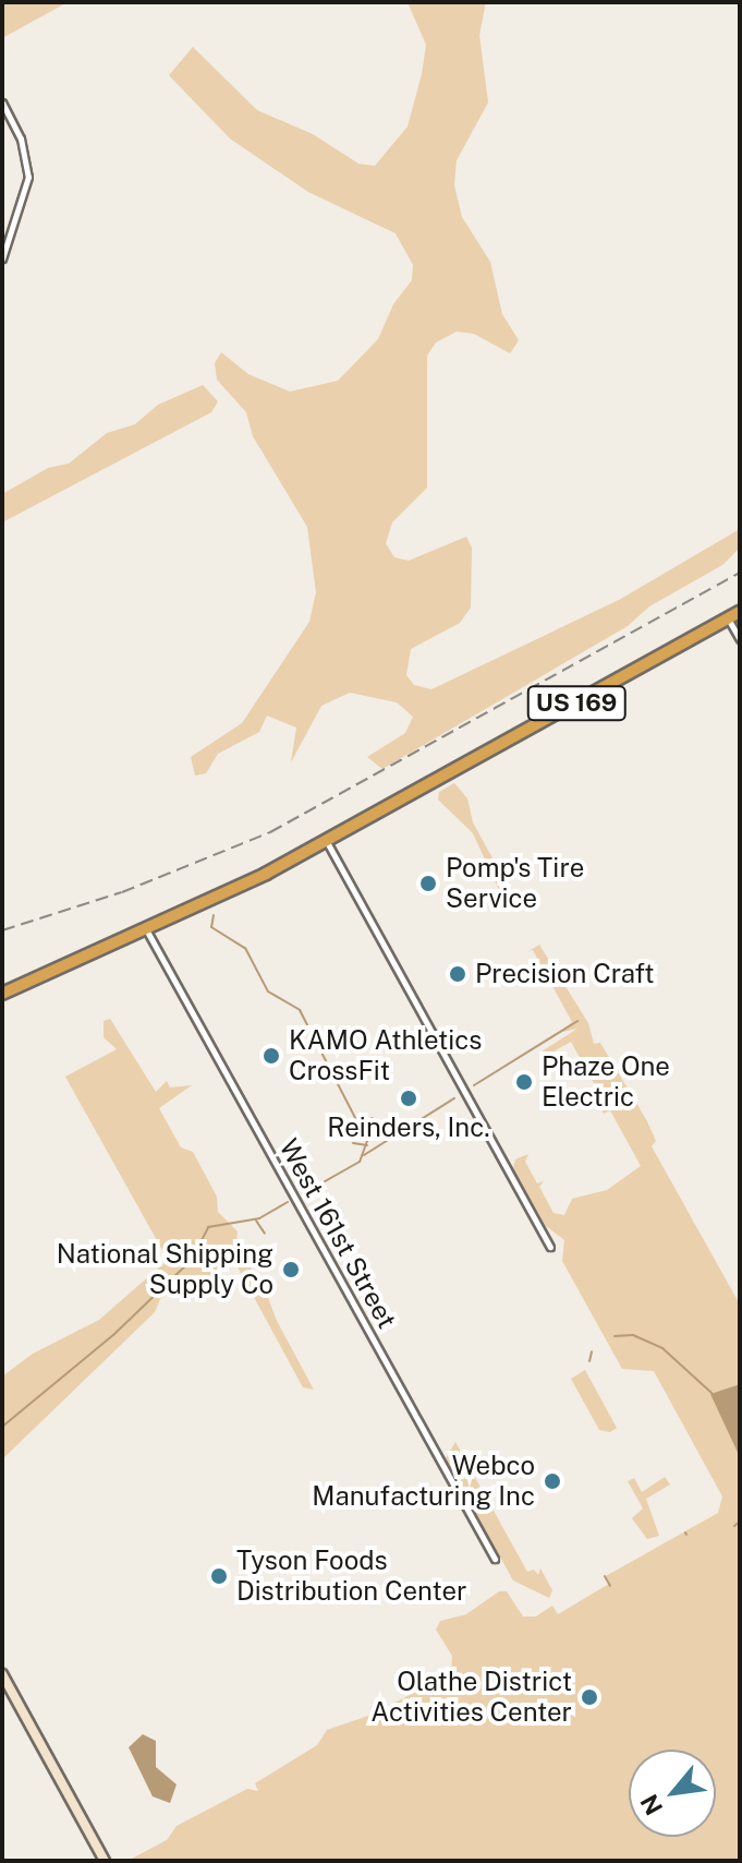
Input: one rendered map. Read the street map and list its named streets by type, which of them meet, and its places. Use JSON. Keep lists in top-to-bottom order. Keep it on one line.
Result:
{"streets":{"highway":["US 169"],"street":["West 161st Street"]},"crossings":[["US 169","West 161st Street"]],"places":["Pomp's Tire Service","Precision Craft","KAMO Athletics CrossFit","Phaze One Electric","Reinders, Inc.","National Shipping Supply Co","Webco Manufacturing Inc","Tyson Foods Distribution Center","Olathe District Activities Center"],"north":"bottom left"}
